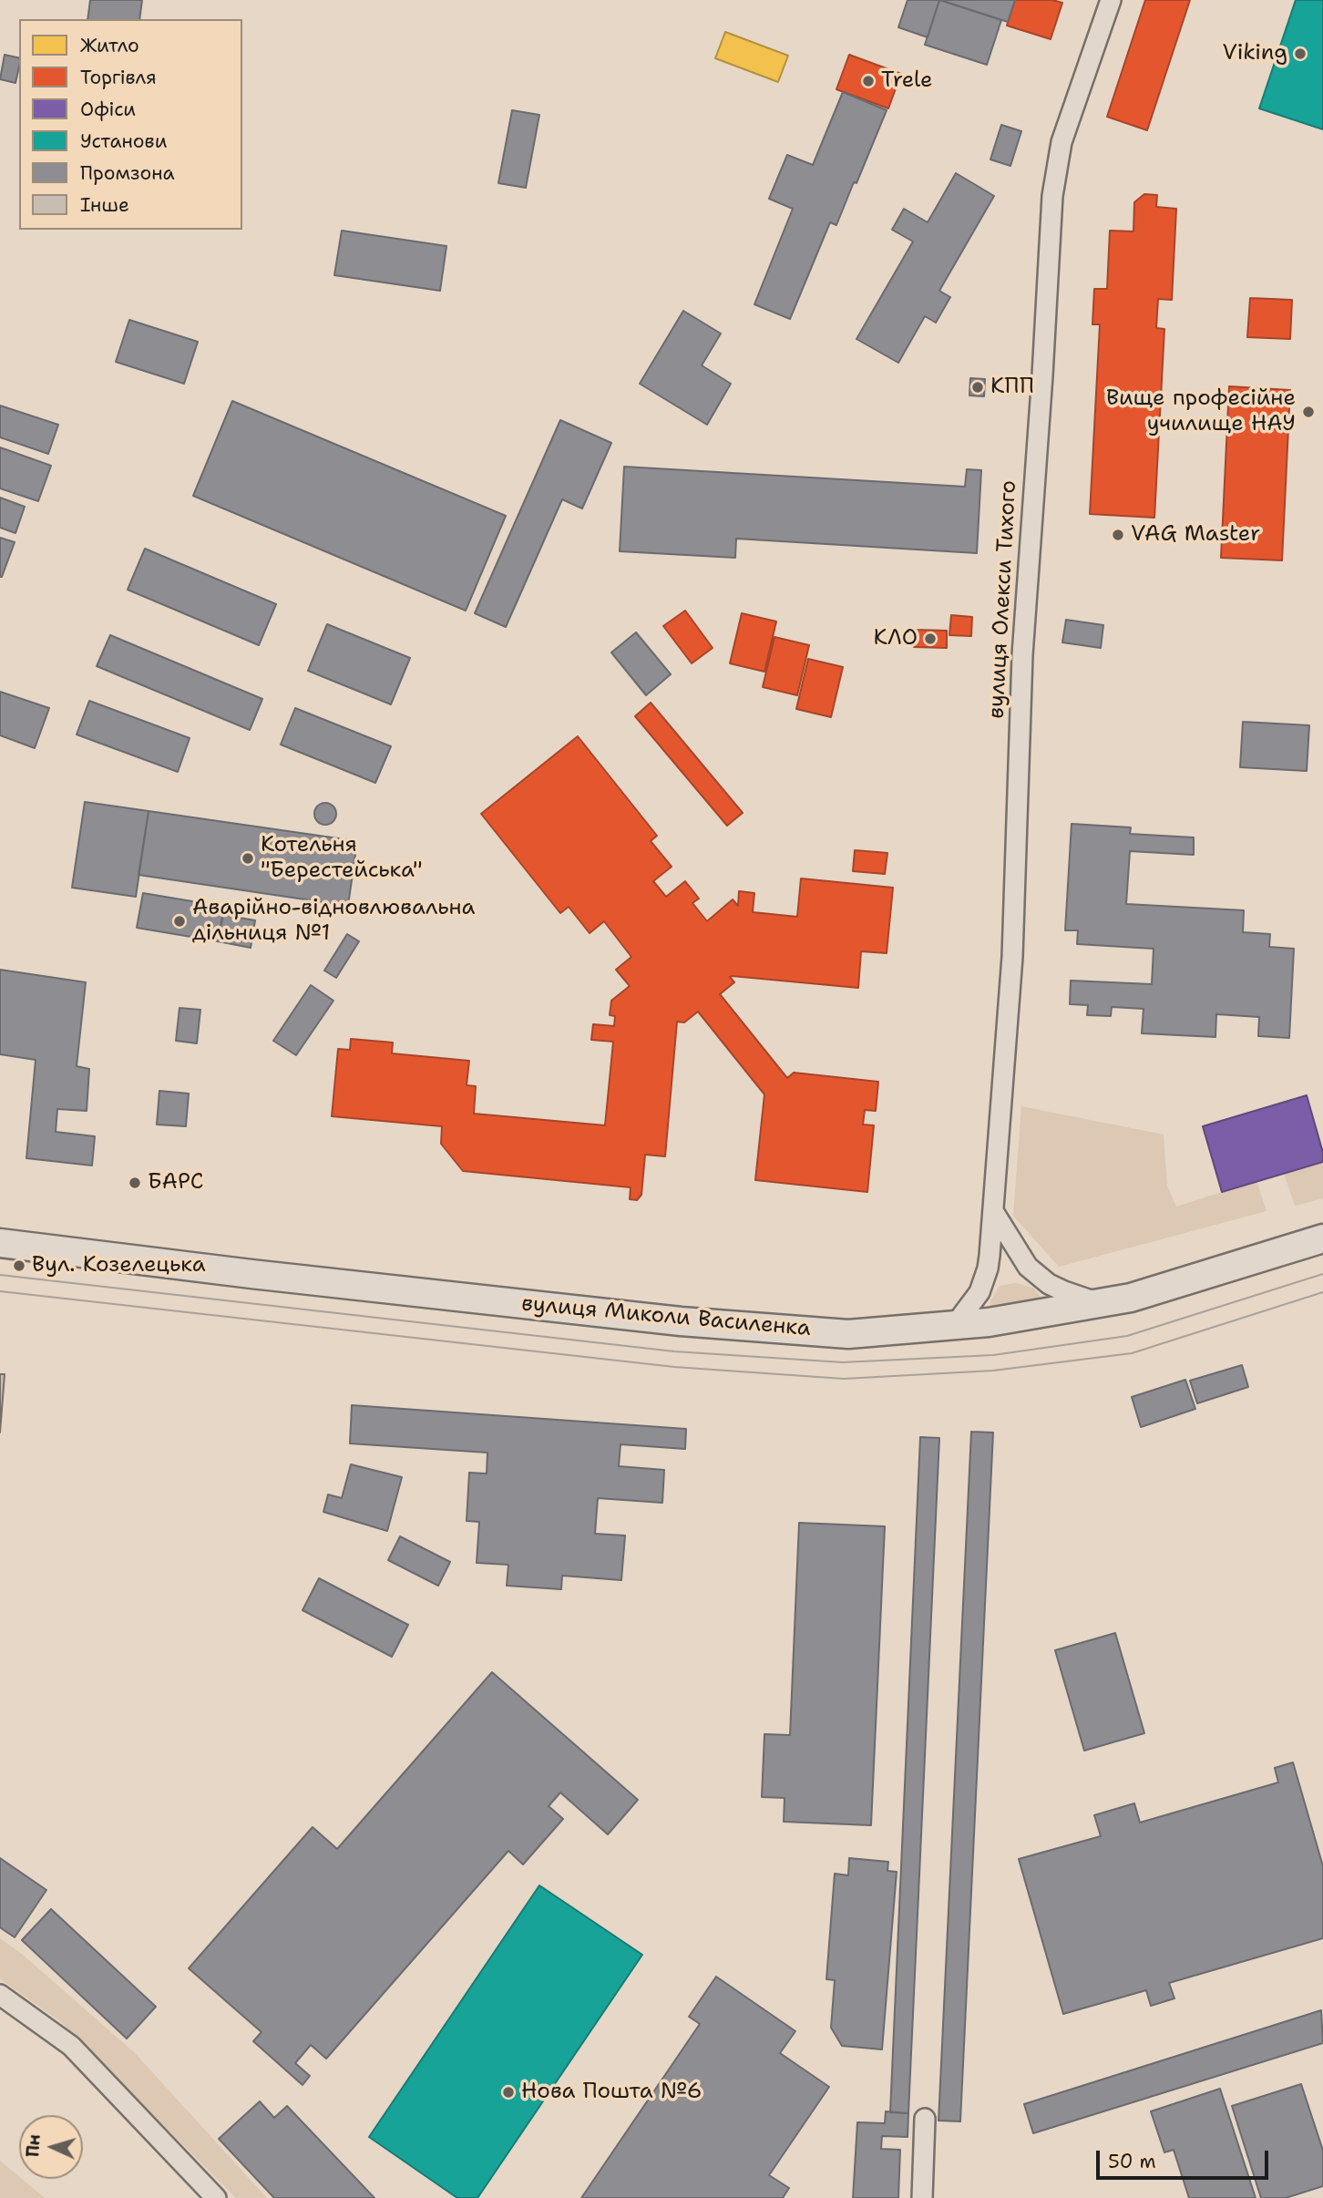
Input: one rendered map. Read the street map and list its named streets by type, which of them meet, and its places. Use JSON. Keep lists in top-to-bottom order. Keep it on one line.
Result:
{"streets":{"main road":["вулиця Миколи Василенка"],"street":["вулиця Олекси Тихого"]},"crossings":[["вулиця Олекси Тихого","вулиця Миколи Василенка"]],"places":["Viking","Trele","КПП","Вище професійне училище НАУ","VAG Master","КЛО","Котельня \"Берестейська\"","Аварійно-відновлювальна дільниця №1","БАРС","Вул. Козелецька","Нова Пошта №6"],"legend":["Житло","Торгівля","Офіси","Установи","Промзона","Інше"],"scale_bar":"50 m","north":"left"}
